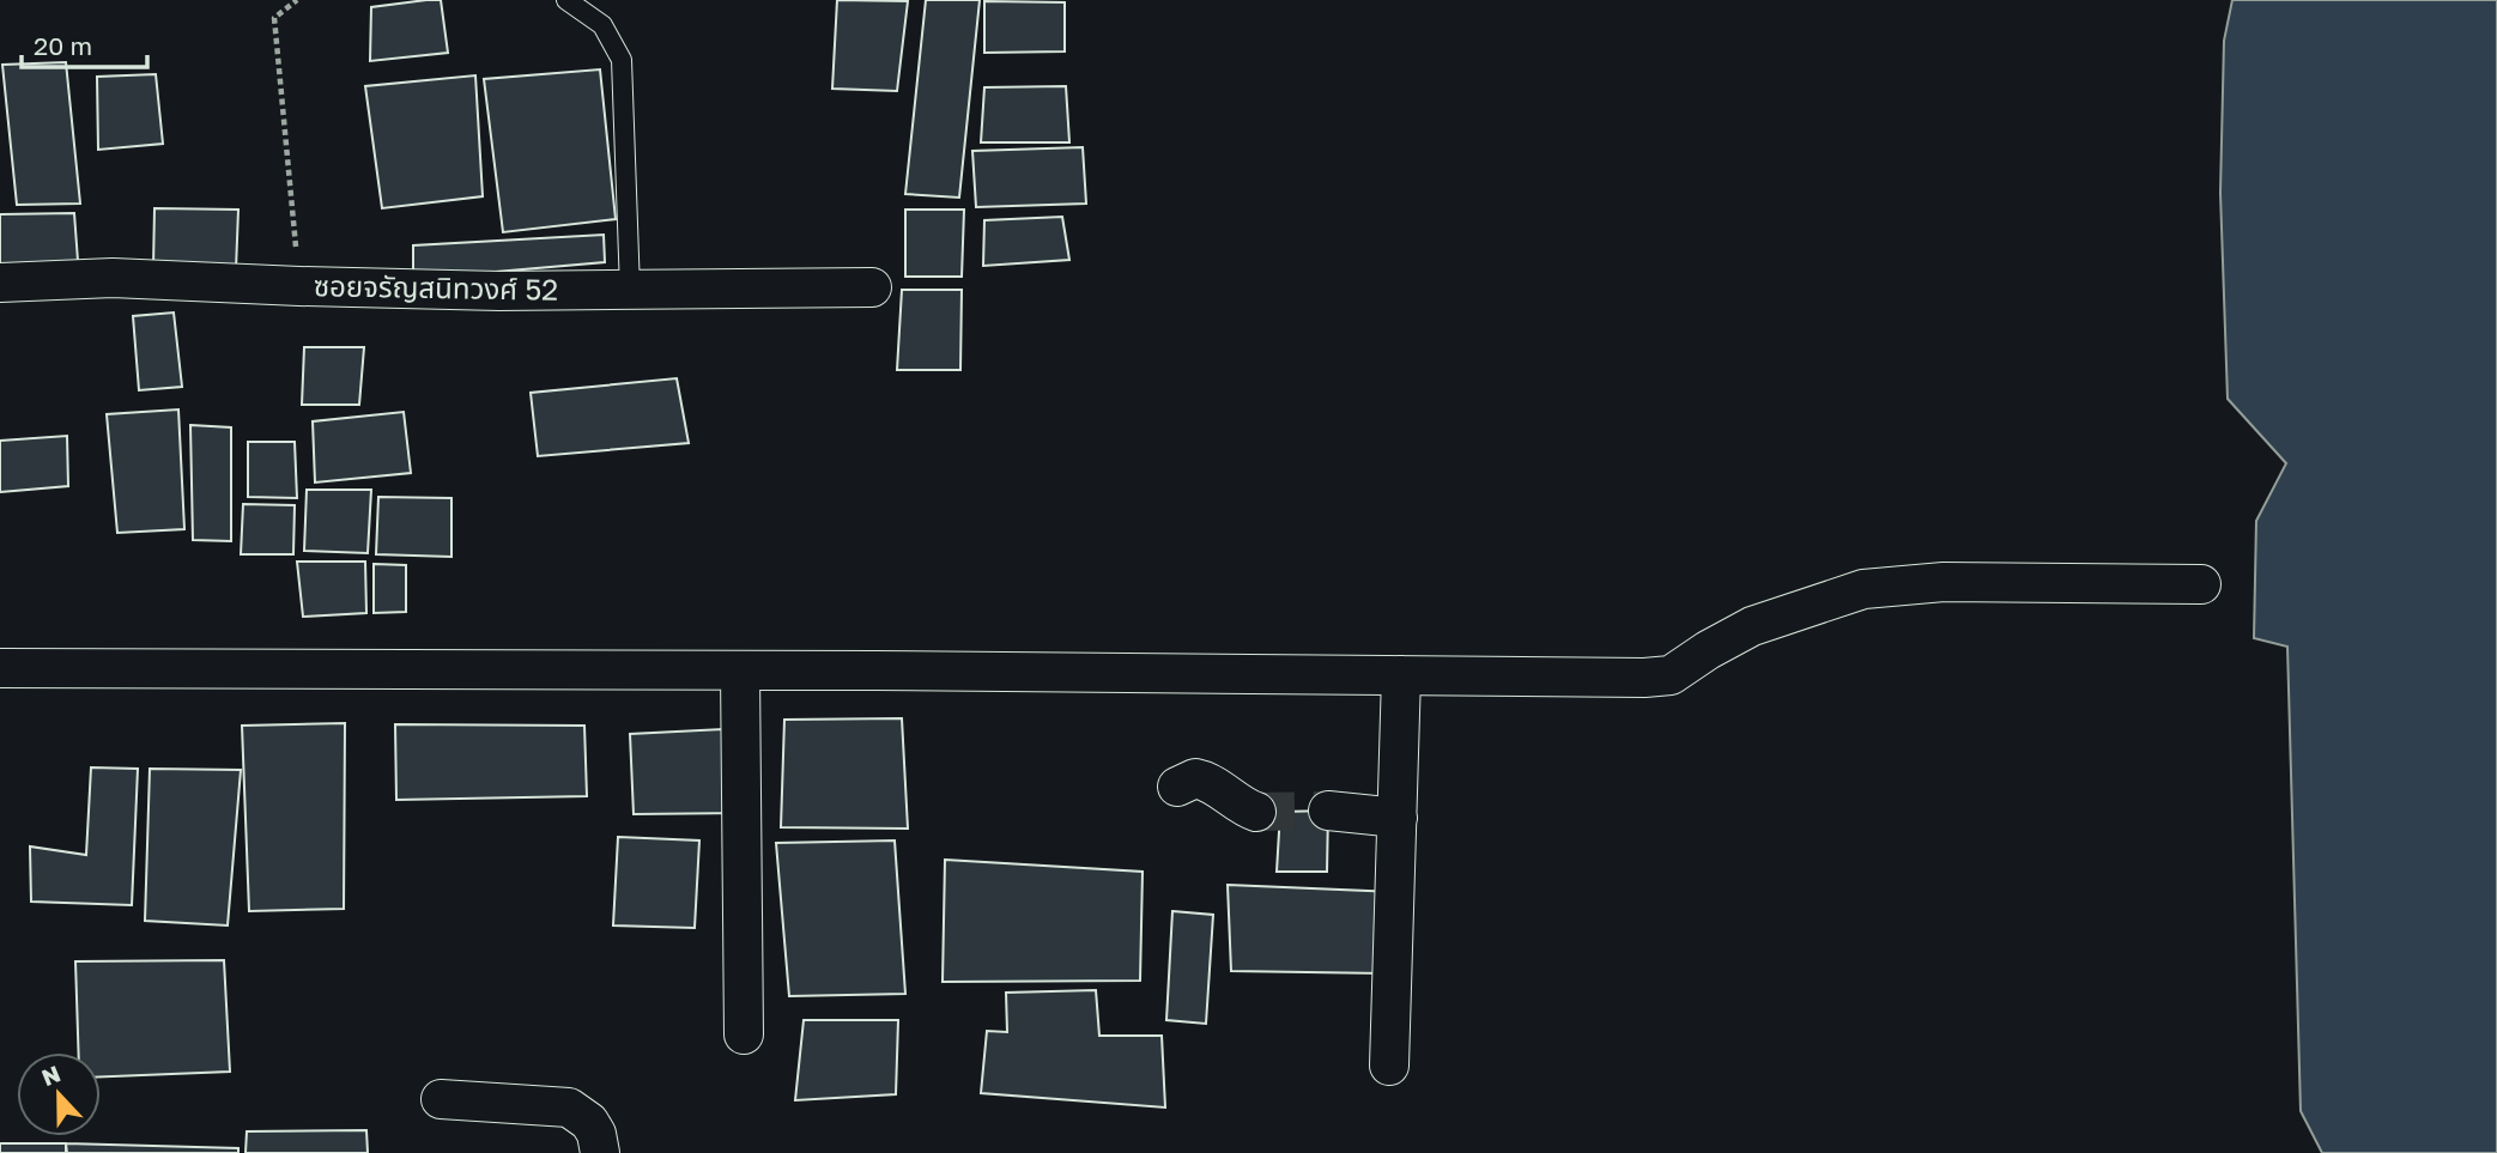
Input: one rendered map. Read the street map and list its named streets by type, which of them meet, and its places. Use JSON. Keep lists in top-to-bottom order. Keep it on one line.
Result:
{"streets":{"street":["ซอยจรัญสนิทวงศ์ 52"]},"scale_bar":"20 m","north":"top"}
